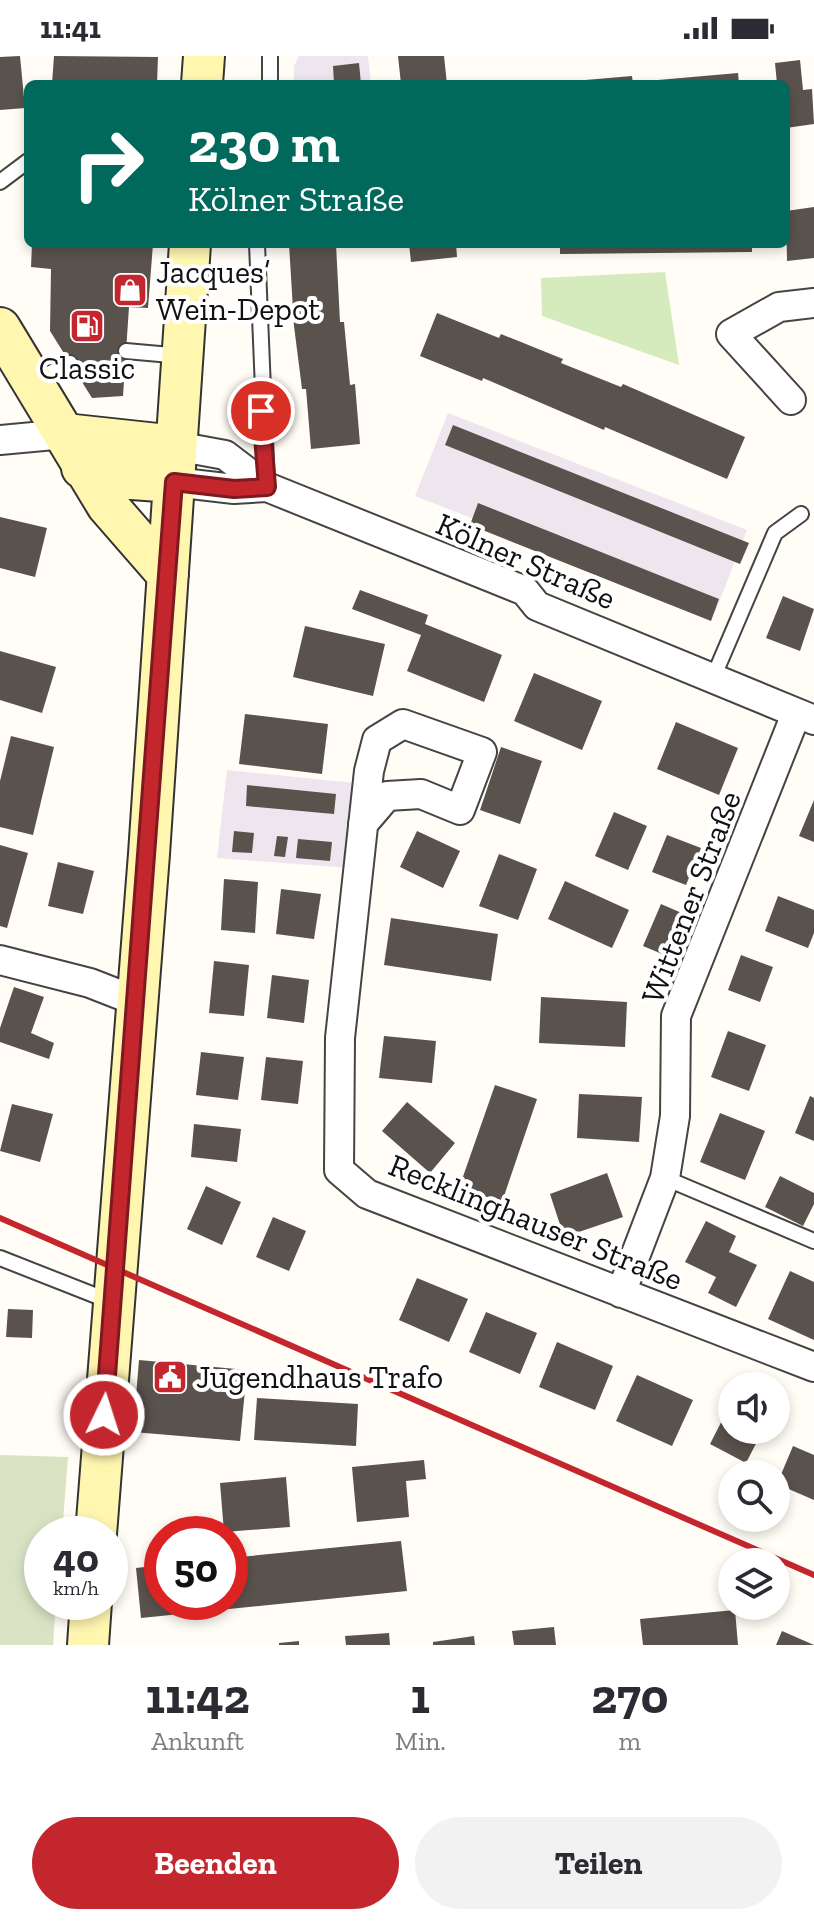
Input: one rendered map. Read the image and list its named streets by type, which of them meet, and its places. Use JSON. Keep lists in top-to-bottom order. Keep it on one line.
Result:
{"streets":{"street":["Kölner Straße","Wittener Straße","Recklinghauser Straße"]},"crossings":[["Kölner Straße","Wittener Straße"],["Wittener Straße","Recklinghauser Straße"]],"places":{"shop":["Jacques’ Wein-Depot"],"fuel station":["Classic"],"public building":["Jugendhaus Trafo"]},"page":{"status":"11:41","turn":["230 m","Kölner Straße"],"speed":"40 km/h","limit":"50","eta":["11:42","Ankunft","1","Min.","270","m"],"buttons":["Beenden","Teilen"]}}
